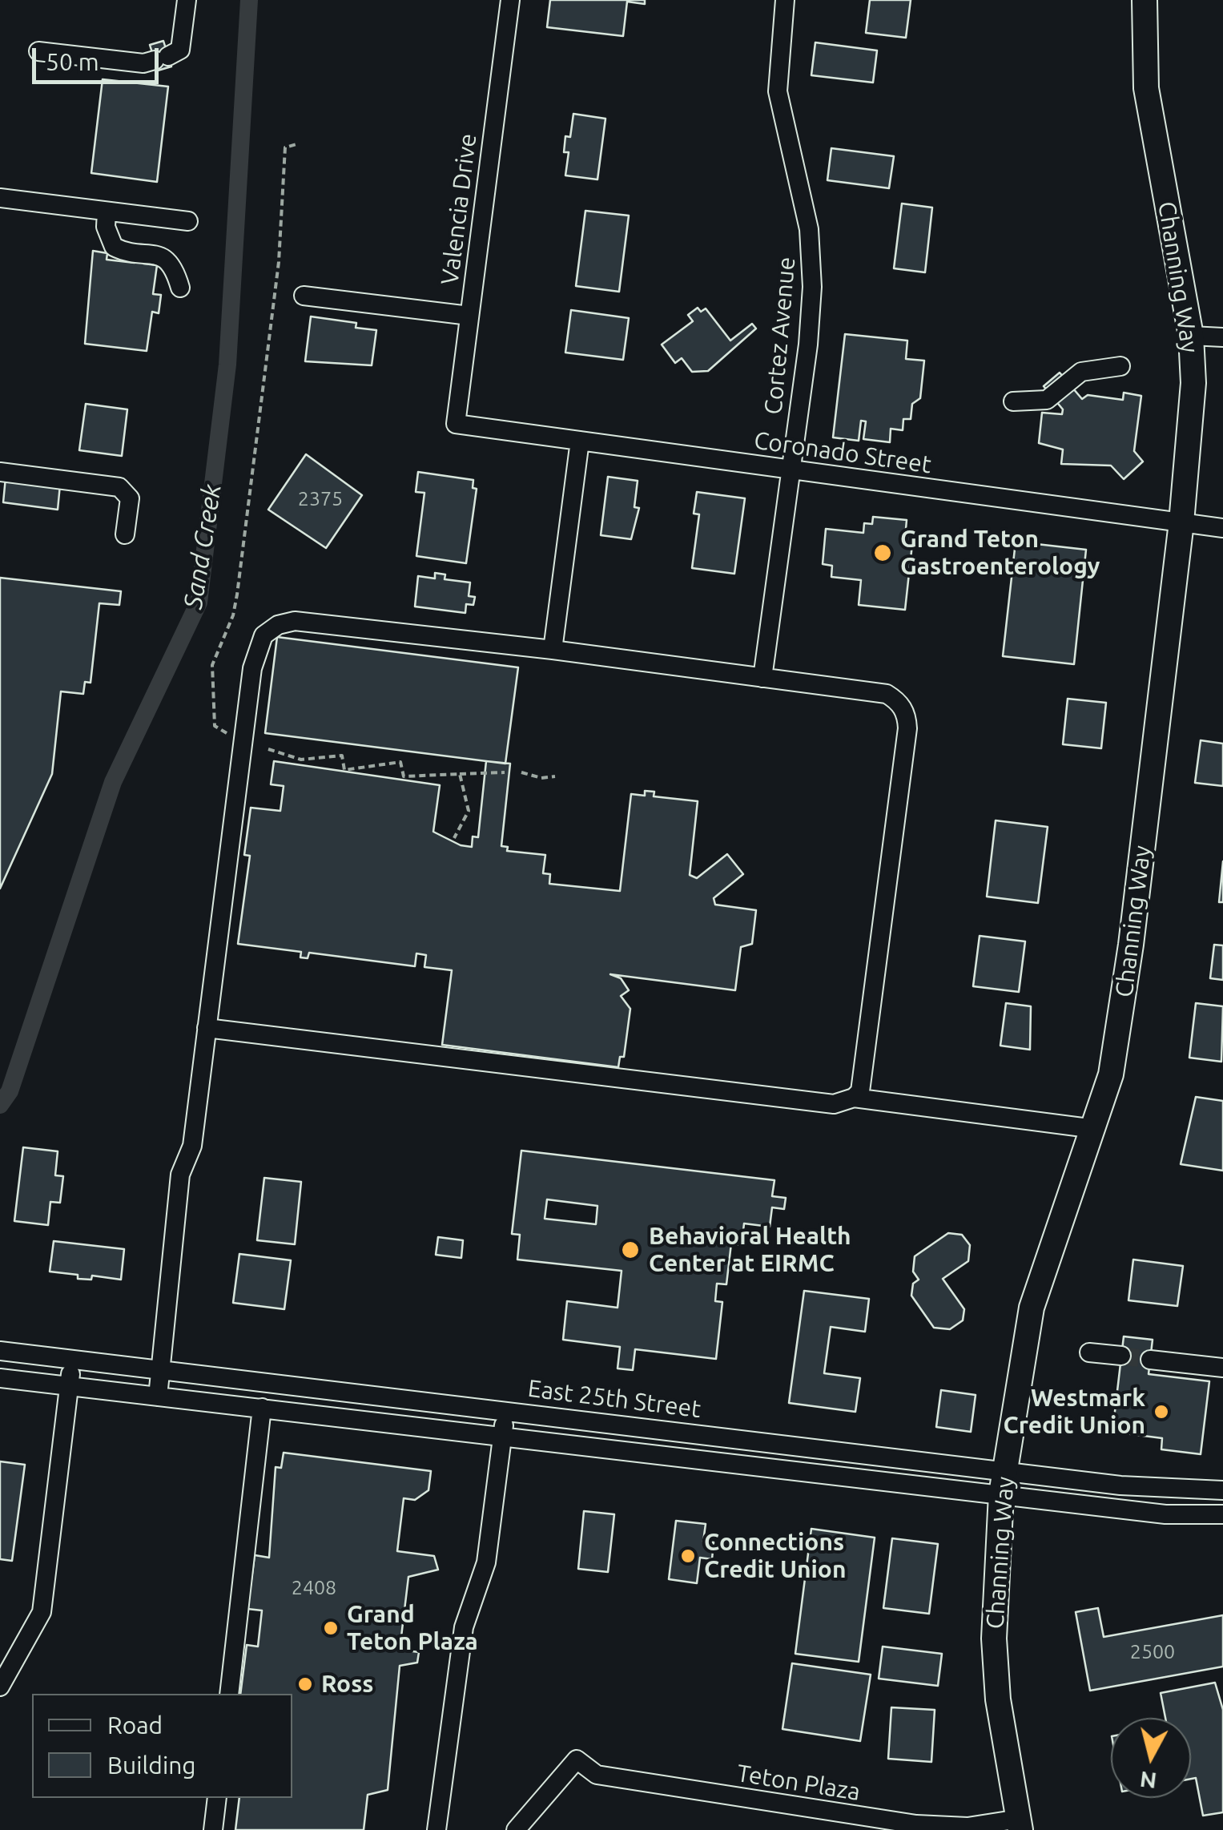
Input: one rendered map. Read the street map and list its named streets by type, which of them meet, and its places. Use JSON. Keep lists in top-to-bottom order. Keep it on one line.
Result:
{"streets":{"main road":["Channing Way"],"street":["Valencia Drive","Cortez Avenue","Coronado Street","East 25th Street","Teton Plaza"]},"crossings":[["Valencia Drive","Coronado Street"],["Channing Way","Coronado Street"],["Channing Way","East 25th Street"],["Channing Way","Teton Plaza"],["Cortez Avenue","Coronado Street"]],"water":["Sand Creek"],"places":["Grand Teton Gastroenterology","Behavioral Health Center at EIRMC","Westmark Credit Union","Connections Credit Union","Grand Teton Plaza","Ross"],"house_numbers":["2375","2408","2500"],"legend":["Road","Building"],"scale_bar":"50 m","north":"bottom"}
